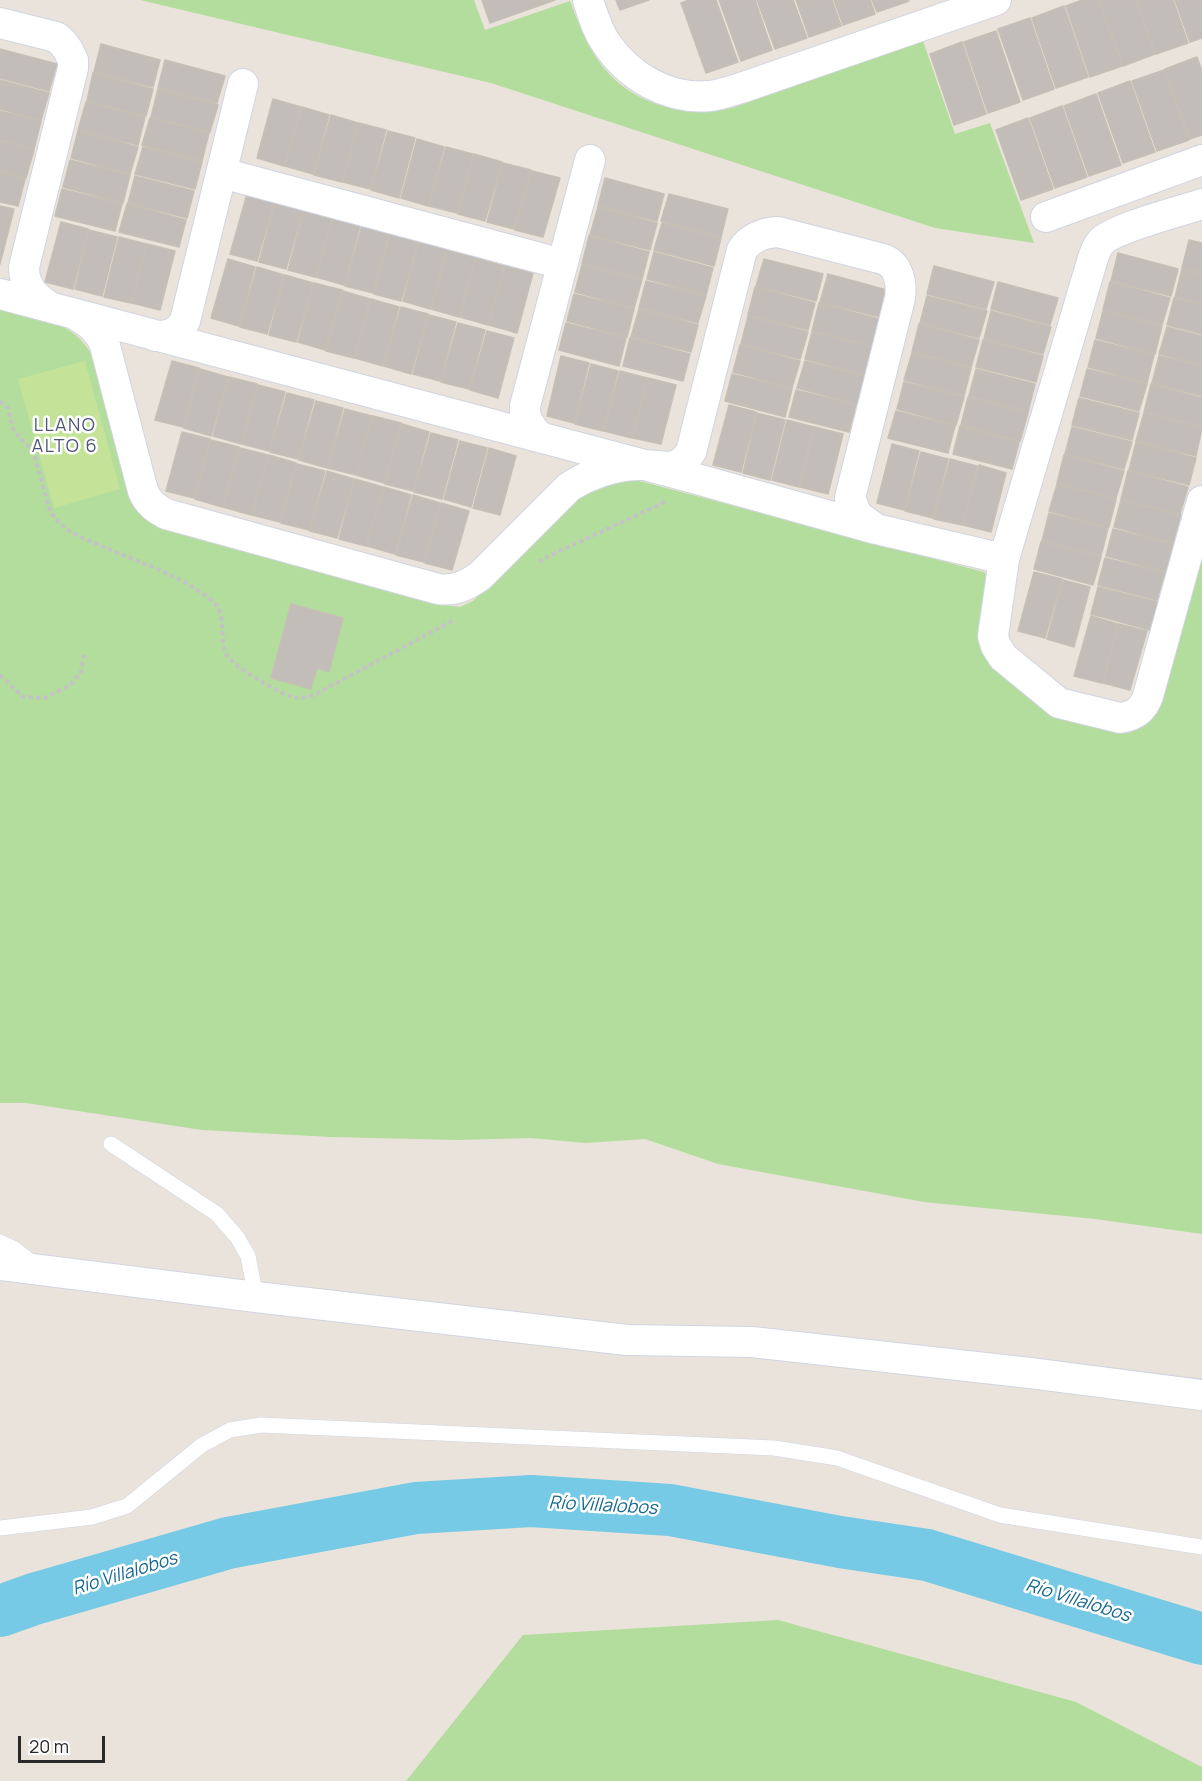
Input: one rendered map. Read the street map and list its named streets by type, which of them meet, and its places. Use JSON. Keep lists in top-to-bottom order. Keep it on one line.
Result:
{"districts":["LLANO ALTO 6"],"water":["Río Villalobos"],"scale_bar":"20 m"}
